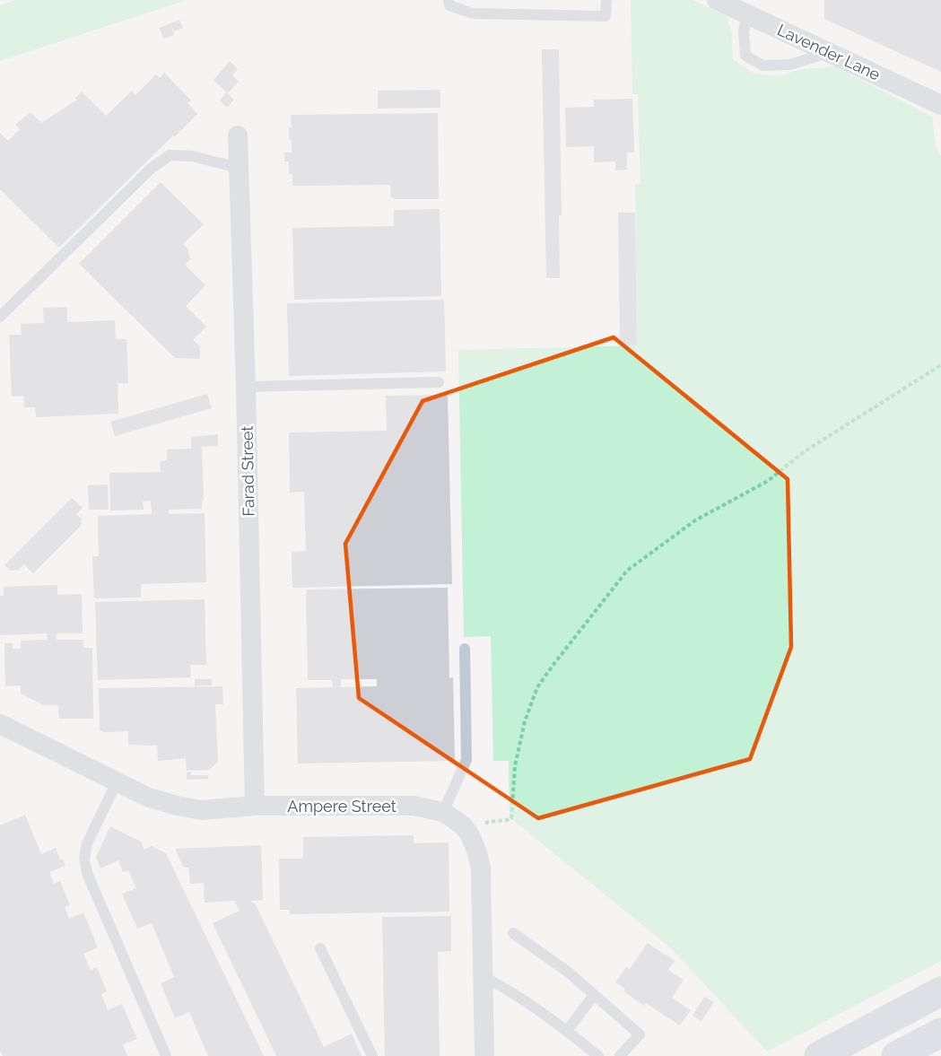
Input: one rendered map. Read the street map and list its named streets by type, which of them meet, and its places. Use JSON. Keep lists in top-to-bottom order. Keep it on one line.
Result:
{"streets":{"street":["Lavender Lane","Farad Street","Ampere Street"]},"crossings":[["Farad Street","Ampere Street"]]}
